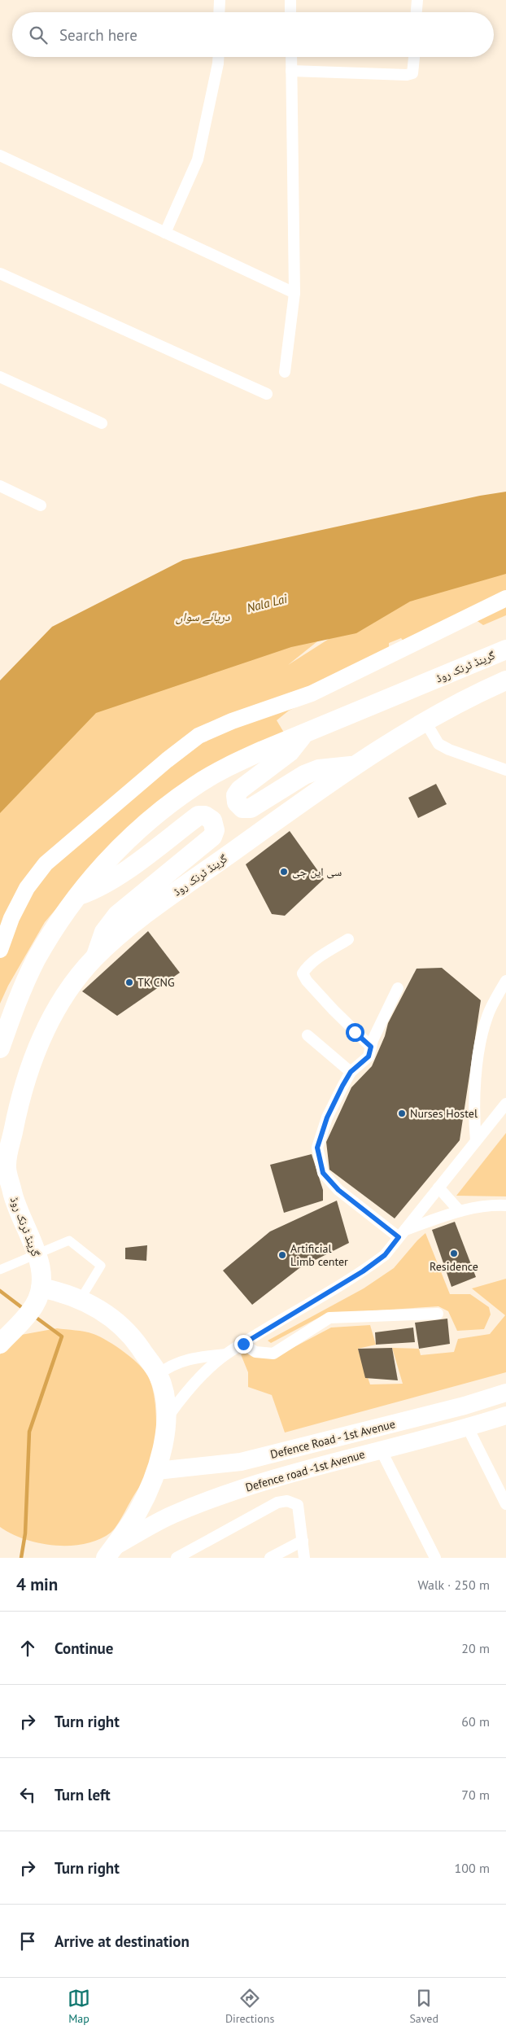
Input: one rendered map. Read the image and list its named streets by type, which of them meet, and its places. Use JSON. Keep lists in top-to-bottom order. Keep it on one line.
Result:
{"streets":{"highway":["گرینڈ ٹرنک روڈ"],"main road":["Defence Road - 1st Avenue","Defence road -1st Avenue"]},"water":["Nala Lai","دریائے سواں"],"places":["سی این جی","TK CNG","Nurses Hostel","Residence","Artificial Limb center"],"page":{"search":"Search here","heading":["4 min","Walk · 250 m"],"list":[["Continue","20 m"],["Turn right","60 m"],["Turn left","70 m"],["Turn right","100 m"],"Arrive at destination"],"nav":["Map","Directions","Saved"]}}
